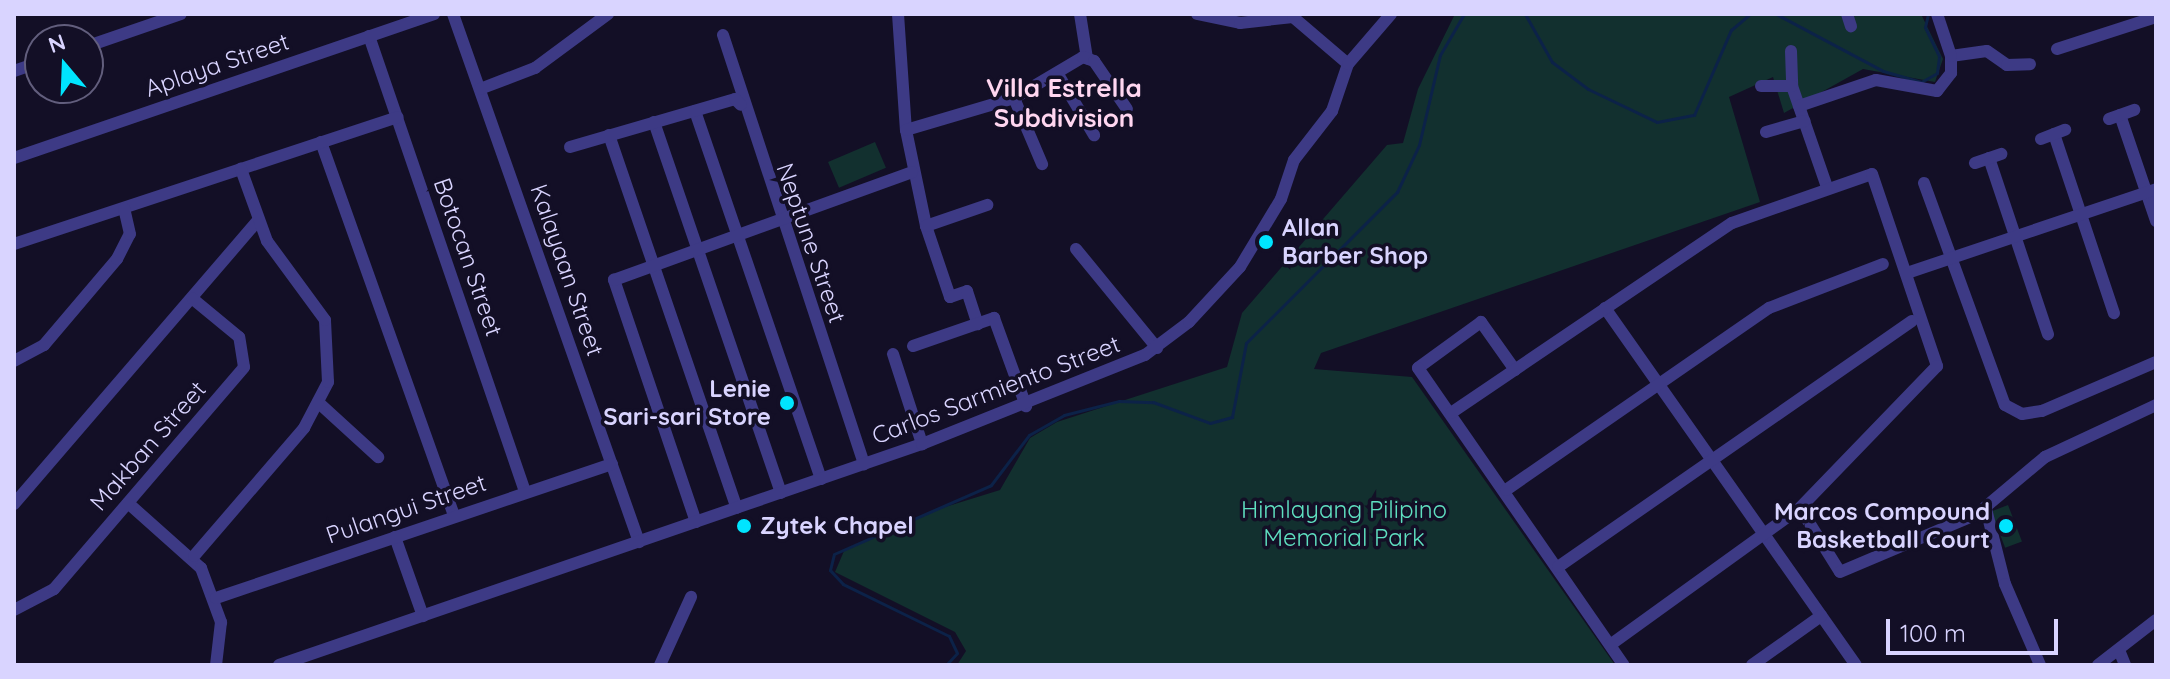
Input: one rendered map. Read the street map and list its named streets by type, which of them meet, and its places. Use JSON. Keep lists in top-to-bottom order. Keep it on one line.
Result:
{"streets":{"street":["Aplaya Street","Neptune Street","Botocan Street","Kalayaan Street","Carlos Sarmiento Street","Makban Street","Pulangui Street"]},"crossings":[["Aplaya Street","Botocan Street"],["Neptune Street","Carlos Sarmiento Street"],["Botocan Street","Pulangui Street"],["Kalayaan Street","Carlos Sarmiento Street"],["Kalayaan Street","Pulangui Street"]],"districts":["Villa Estrella Subdivision"],"parks":["Himlayang Pilipino Memorial Park"],"places":["Allan Barber Shop","Lenie Sari-sari Store","Zytek Chapel","Marcos Compound Basketball Court"],"scale_bar":"100 m","north":"top"}
